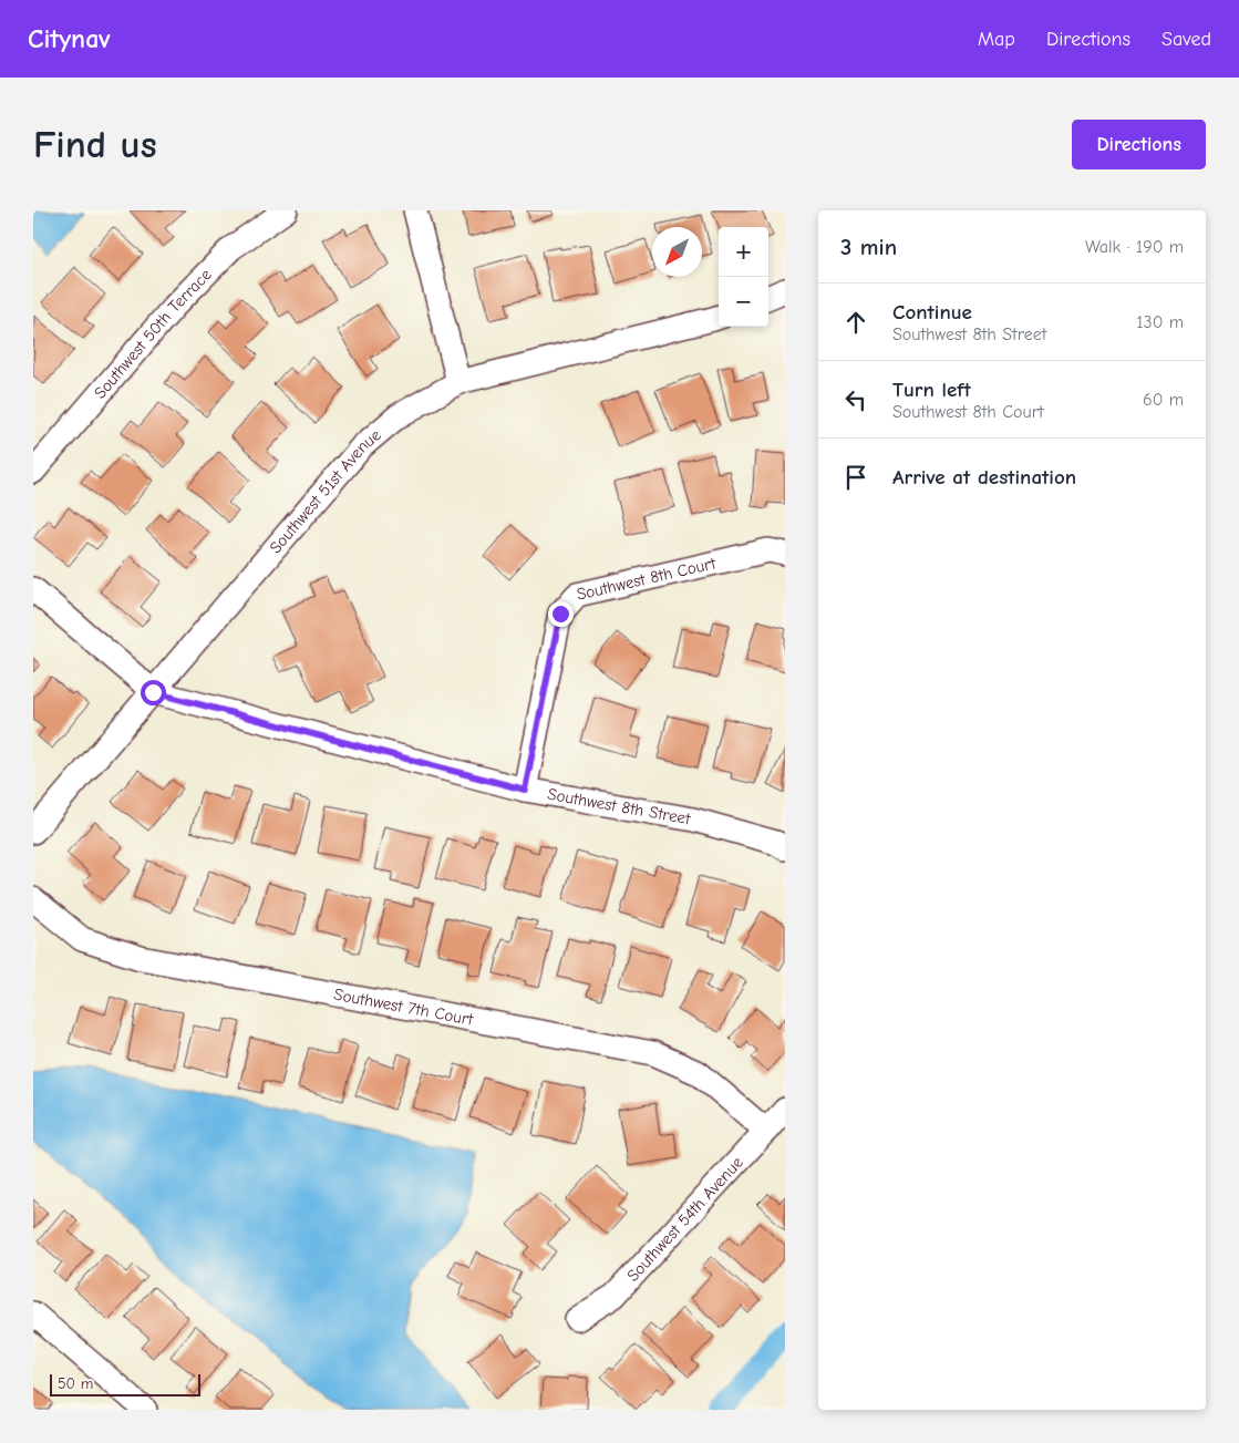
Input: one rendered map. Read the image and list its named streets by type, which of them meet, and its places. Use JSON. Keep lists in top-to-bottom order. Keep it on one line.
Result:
{"streets":{"street":["Southwest 50th Terrace","Southwest 51st Avenue","Southwest 8th Court","Southwest 8th Street","Southwest 7th Court","Southwest 54th Avenue"]},"crossings":[["Southwest 51st Avenue","Southwest 8th Street"],["Southwest 8th Court","Southwest 8th Street"],["Southwest 7th Court","Southwest 54th Avenue"]],"scale_bar":"50 m","north":"bottom left","page":{"header":"Citynav","nav":["Map","Directions","Saved"],"buttons":"Directions","title":"Find us","heading":["3 min","Walk · 190 m"],"map_buttons":["+","−"],"list":[["Continue","Southwest 8th Street","130 m"],["Turn left","Southwest 8th Court","60 m"],"Arrive at destination"],"scale":"50 m"}}
